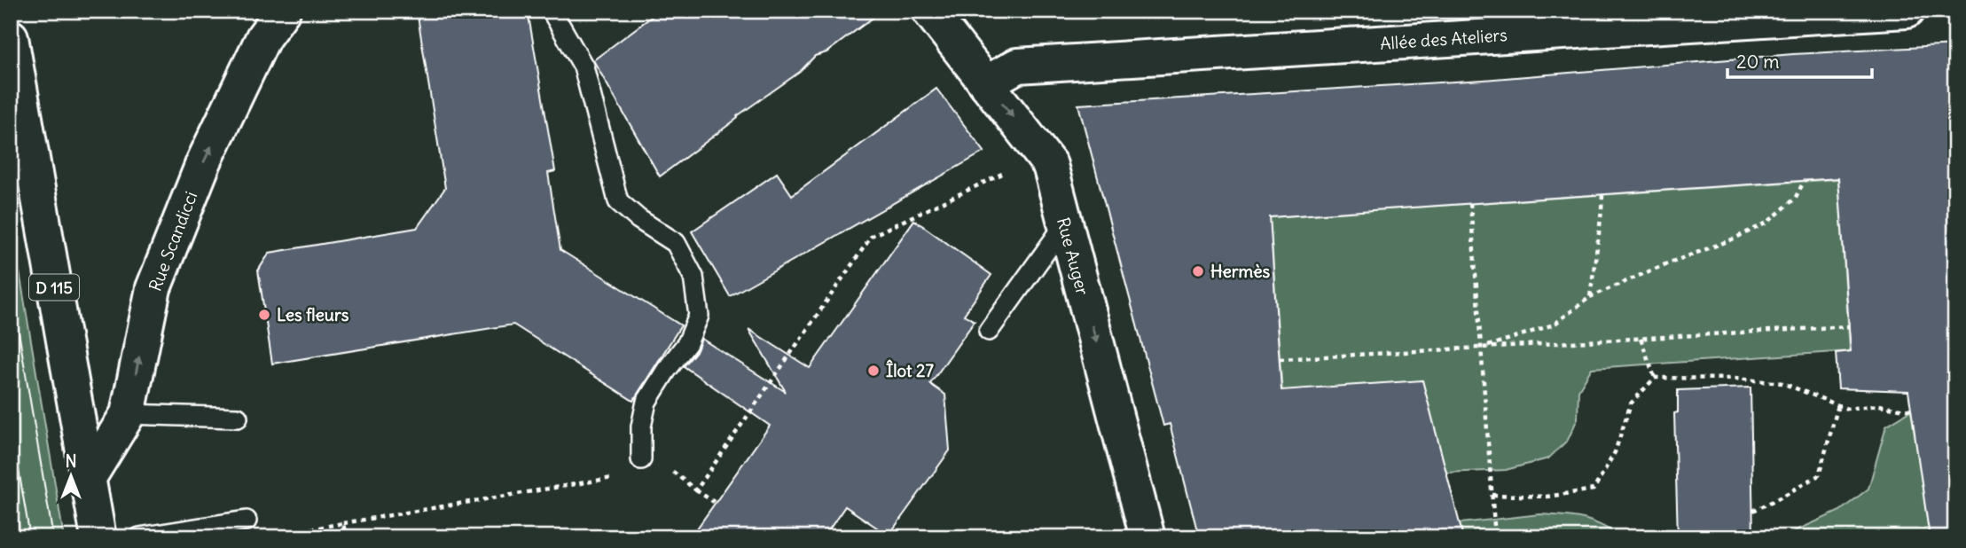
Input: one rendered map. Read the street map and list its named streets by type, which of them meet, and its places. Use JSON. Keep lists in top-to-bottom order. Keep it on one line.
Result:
{"streets":{"street":["Allée des Ateliers","Rue Scandicci","Rue Auger","D 115"]},"crossings":[["Allée des Ateliers","Rue Auger"],["Rue Scandicci","D 115"]],"one_way":["Rue Scandicci","Rue Auger"],"places":["Hermès","Les fleurs","Îlot 27"],"scale_bar":"20 m","north":"top"}
